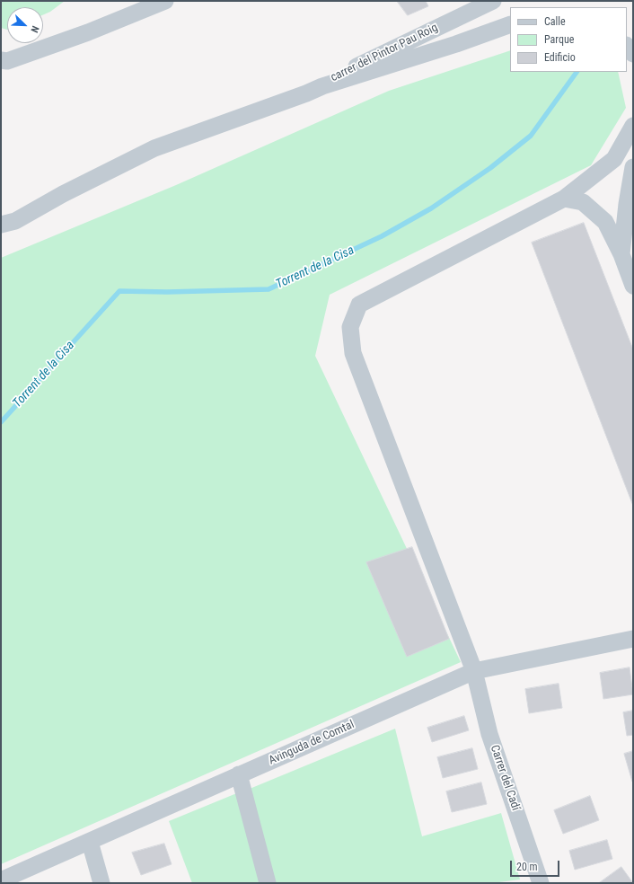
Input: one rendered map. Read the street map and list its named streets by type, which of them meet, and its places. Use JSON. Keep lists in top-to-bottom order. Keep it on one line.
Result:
{"streets":{"street":["carrer del Pintor Pau Roig","Avinguda de Comtal","Carrer del Cadí"]},"crossings":[["Avinguda de Comtal","Carrer del Cadí"]],"water":["Torrent de la Cisa"],"legend":["Calle","Parque","Edificio"],"scale_bar":"20 m","north":"bottom right"}
